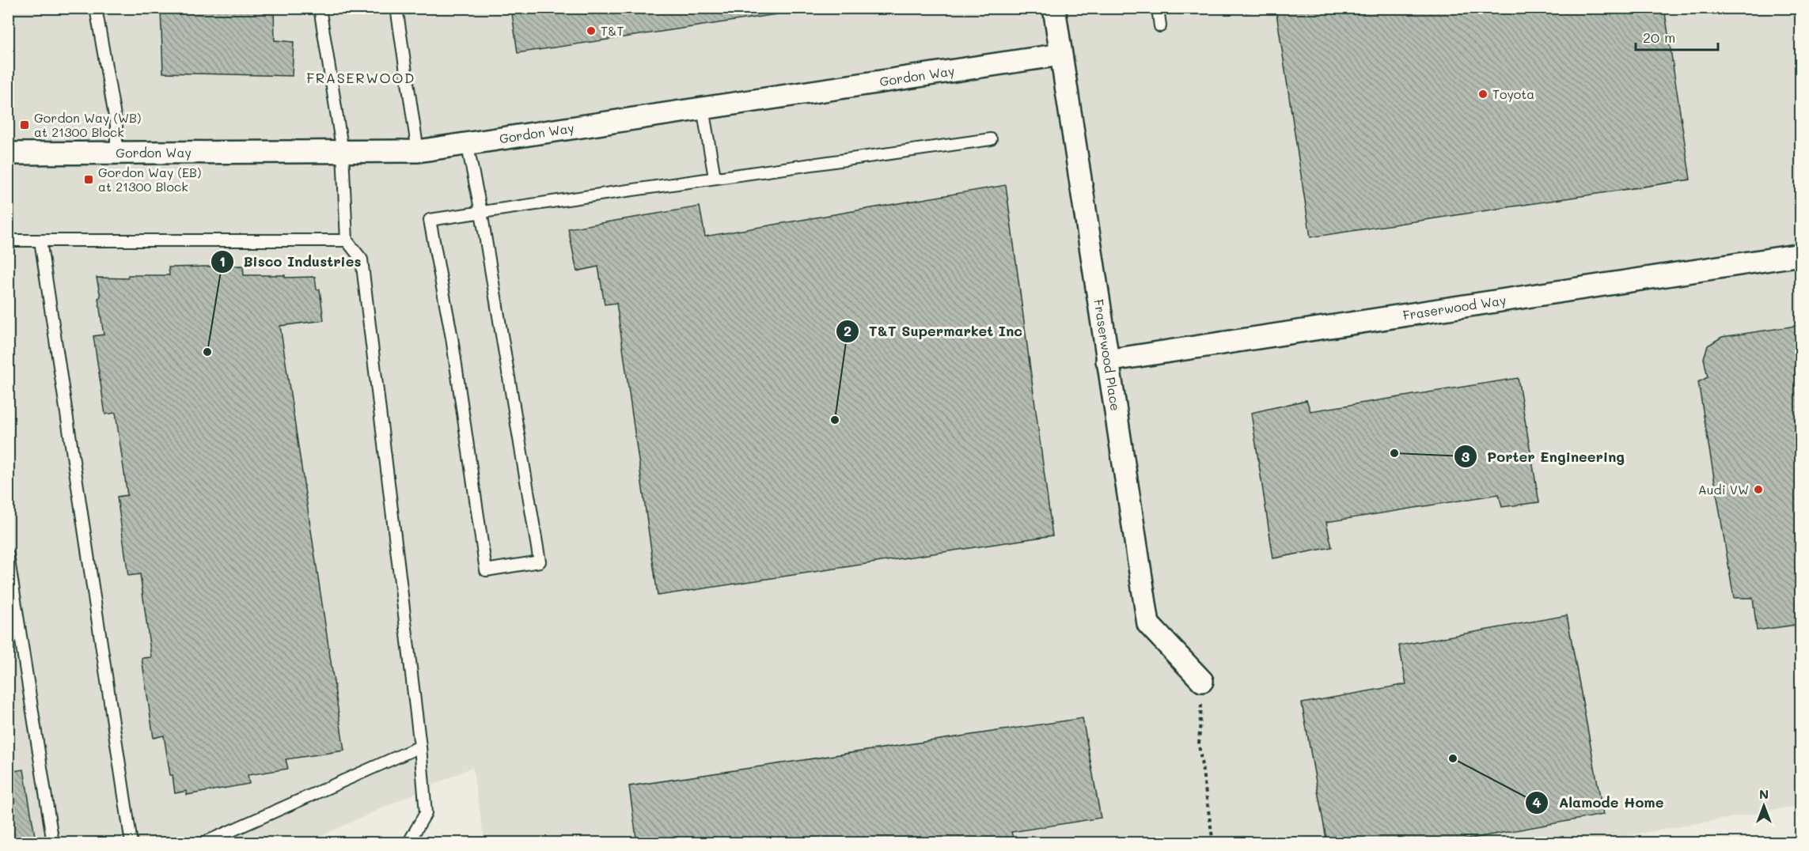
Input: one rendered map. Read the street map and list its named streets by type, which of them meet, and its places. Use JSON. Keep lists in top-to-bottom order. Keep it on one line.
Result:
{"streets":{"street":["Gordon Way","Fraserwood Way","Fraserwood Place"]},"crossings":[["Gordon Way","Fraserwood Place"],["Fraserwood Way","Fraserwood Place"]],"districts":["FRASERWOOD"],"places":{"other":["T&T","Toyota","Bisco Industries","T&T Supermarket Inc","Porter Engineering","Audi VW","Alamode Home"],"transit":["Gordon Way (WB) at 21300 Block","Gordon Way (EB) at 21300 Block"]},"scale_bar":"20 m","north":"top"}
